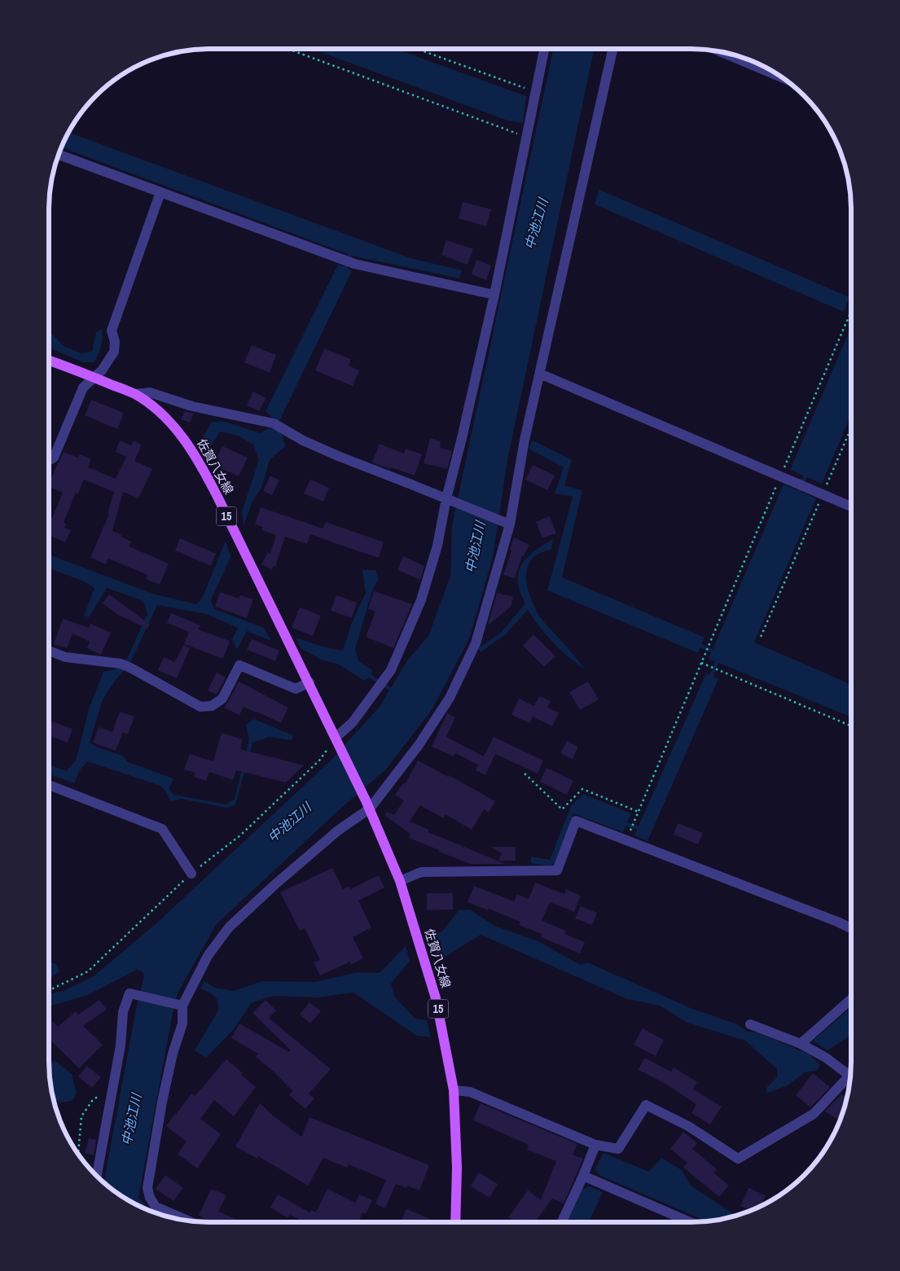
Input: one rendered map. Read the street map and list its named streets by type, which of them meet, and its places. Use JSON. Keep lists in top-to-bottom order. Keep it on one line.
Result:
{"streets":{"main road":["佐賀八女線","15"]},"crossings":[["佐賀八女線","15"]],"water":["中池江川"]}
